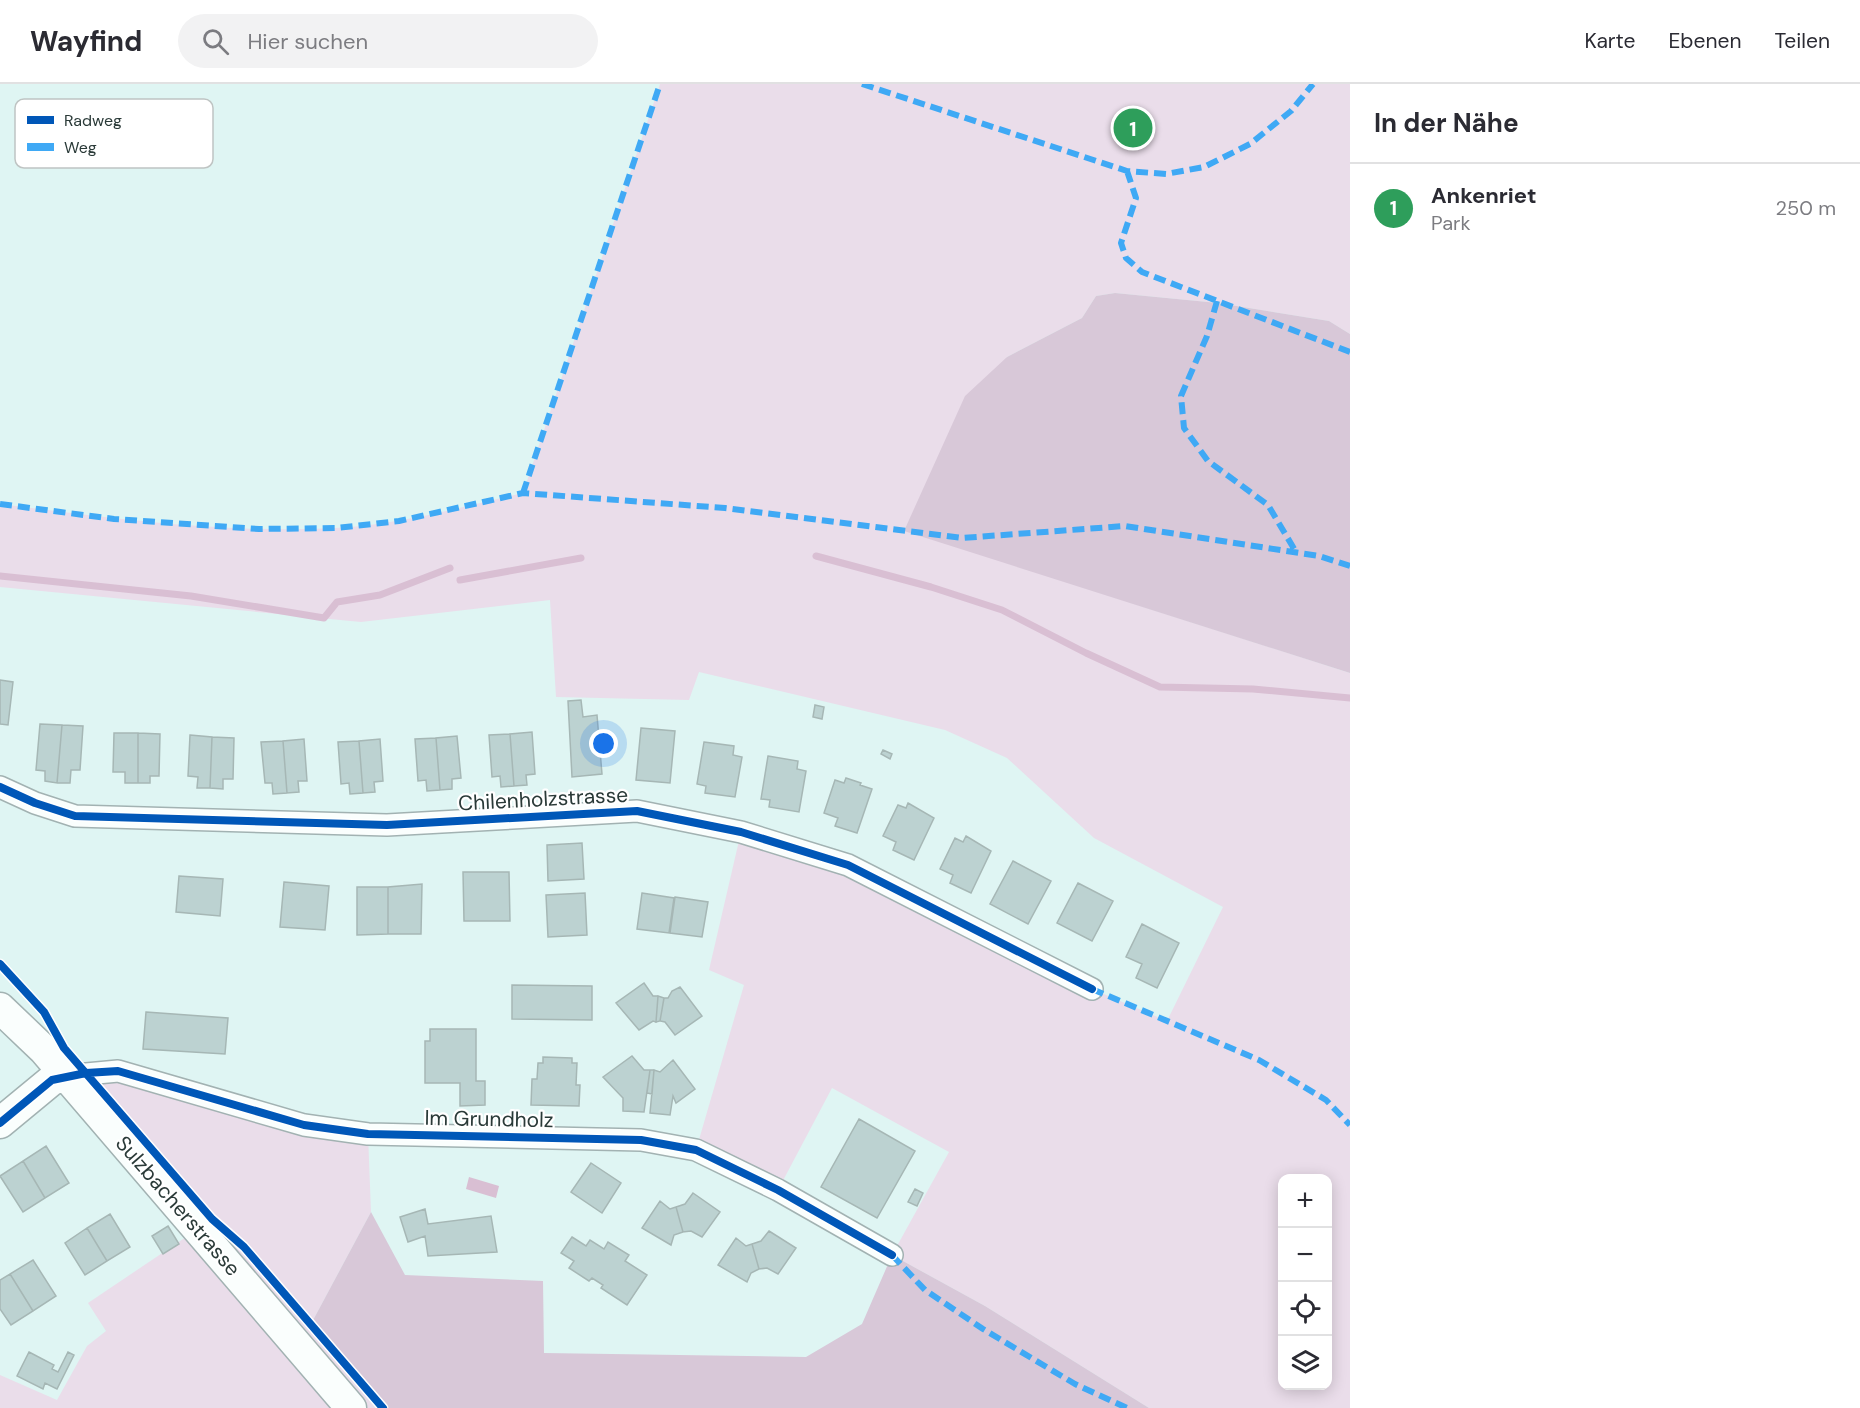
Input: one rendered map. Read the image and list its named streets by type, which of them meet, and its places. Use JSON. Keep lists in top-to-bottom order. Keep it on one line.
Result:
{"streets":{"street":["Chilenholzstrasse","Im Grundholz","Sulzbacherstrasse"]},"crossings":[["Im Grundholz","Sulzbacherstrasse"]],"legend":["Radweg","Weg"],"page":{"header":"Wayfind","search":"Hier suchen","nav":["Karte","Ebenen","Teilen"],"heading":"In der Nähe","pins":"1","list":[{"mark":"1","name":"Ankenriet","note":"Park","value":"250 m"}],"map_buttons":["+","−"]}}
